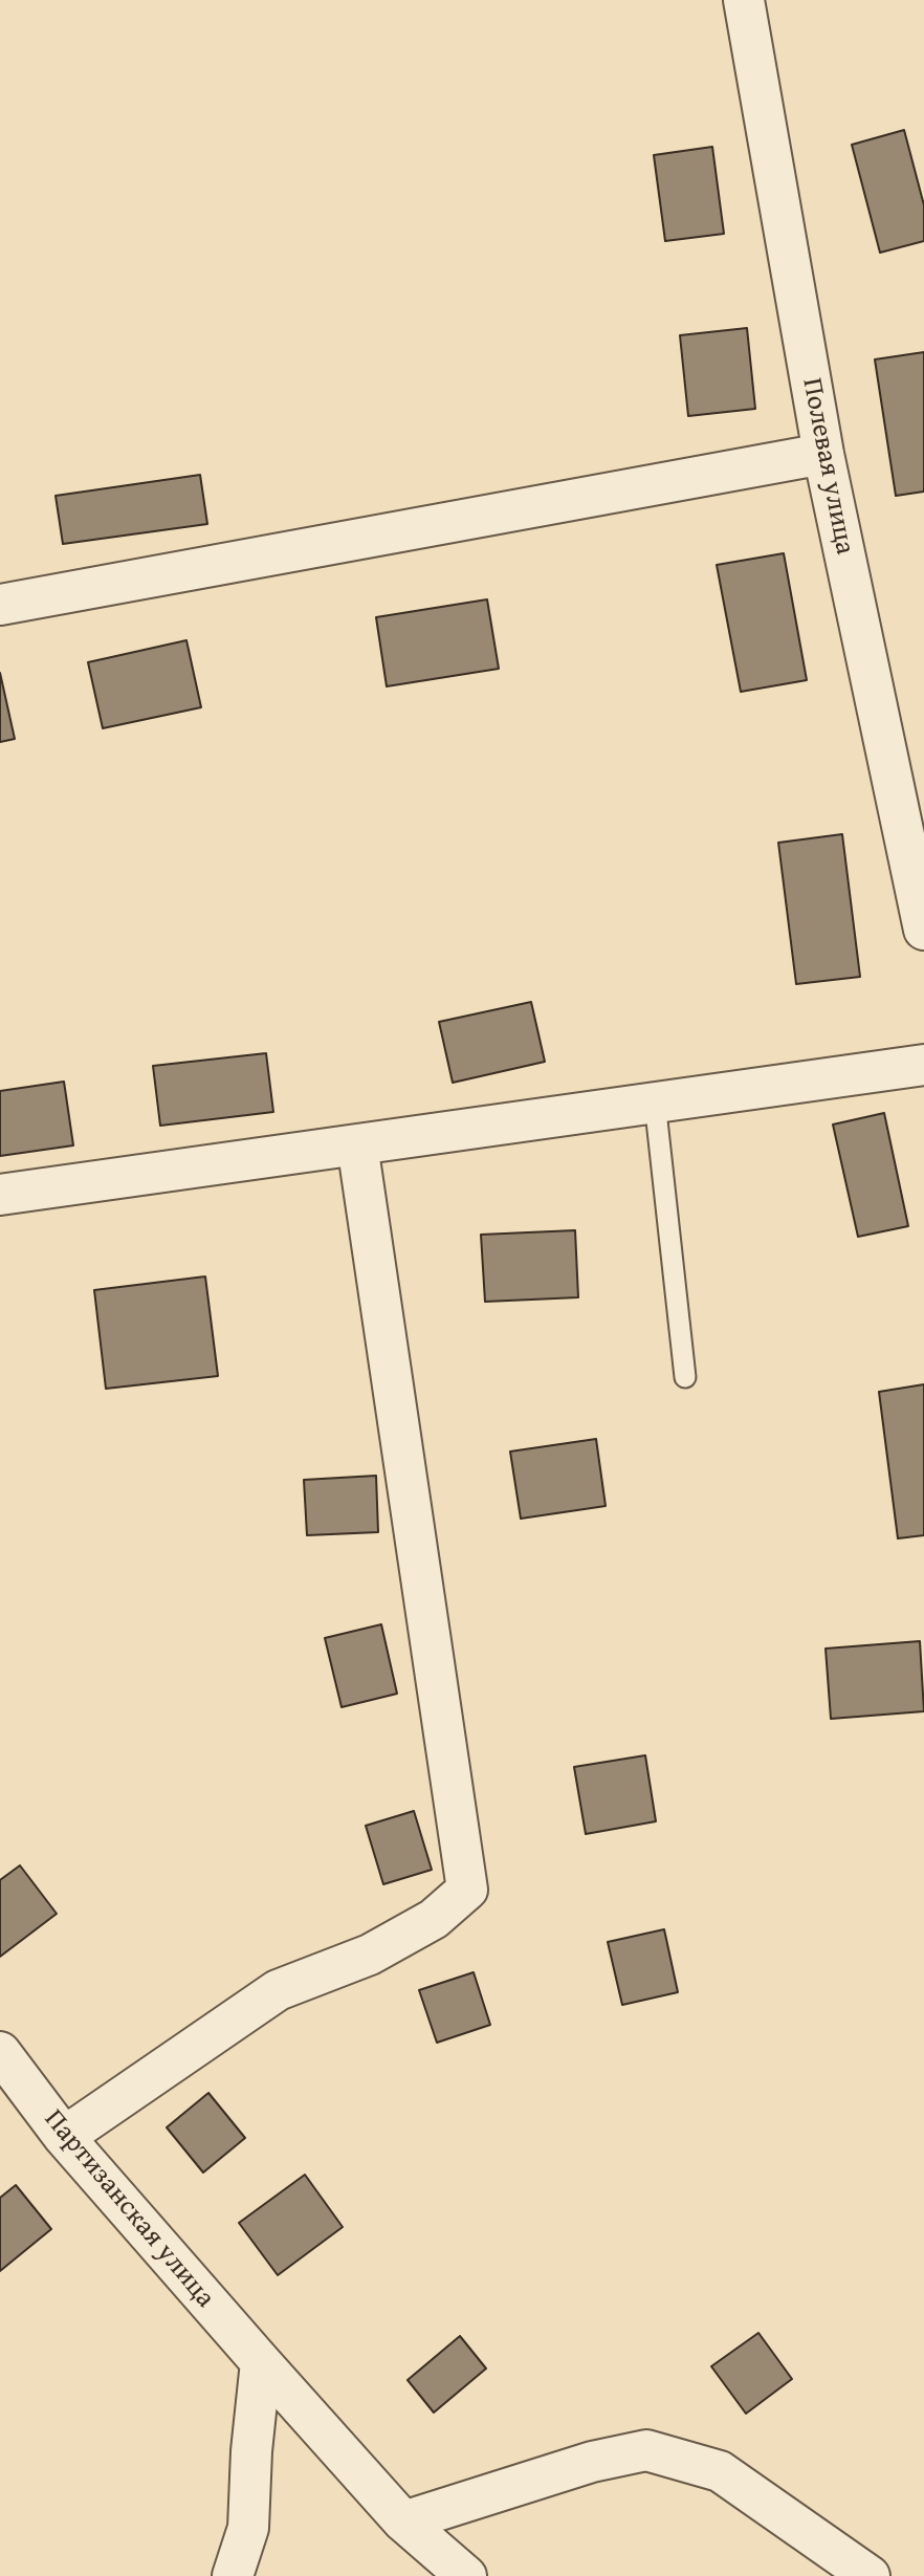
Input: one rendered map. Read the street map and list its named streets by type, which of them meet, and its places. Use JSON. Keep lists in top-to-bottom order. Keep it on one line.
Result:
{"streets":{"street":["Полевая улица","Партизанская улица"]}}
